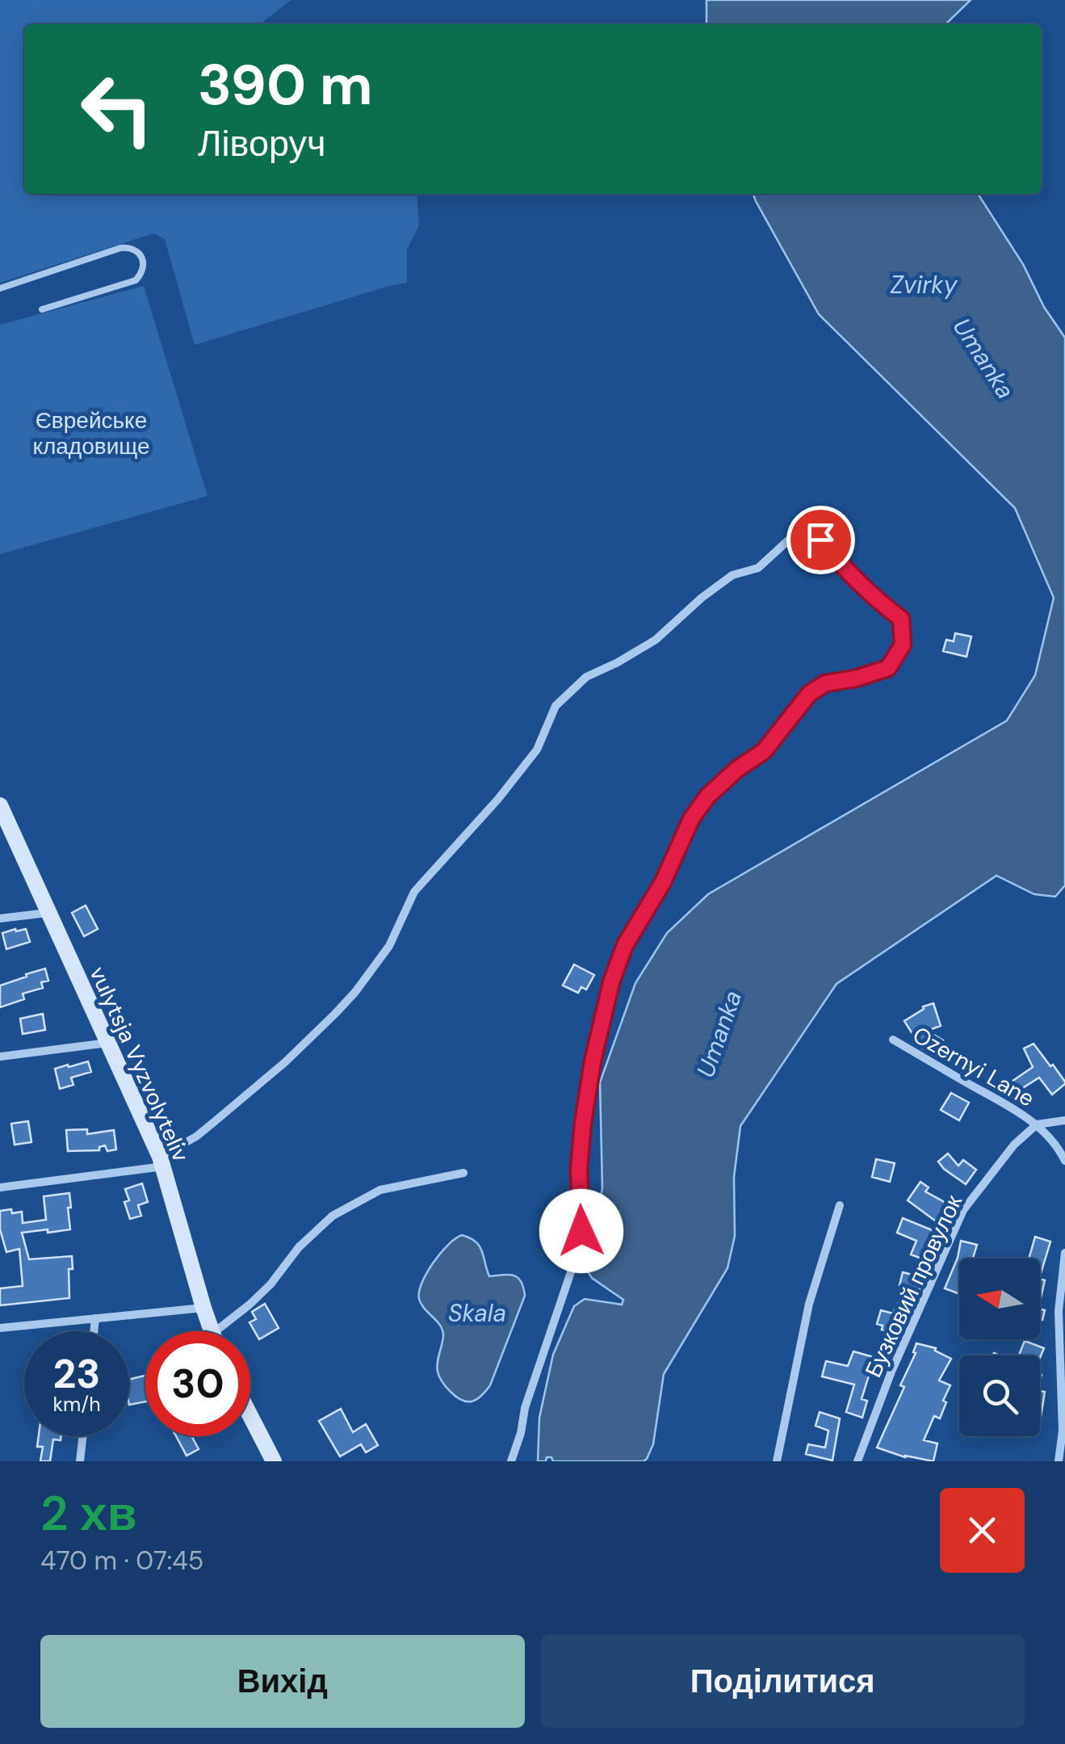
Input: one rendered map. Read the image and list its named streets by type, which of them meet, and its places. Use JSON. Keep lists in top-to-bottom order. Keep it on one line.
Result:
{"streets":{"main road":["vulytsja Vyzvolyteliv"],"street":["Ozernyi Lane","Бузковий провулок"]},"crossings":[["Ozernyi Lane","Бузковий провулок"]],"water":["Zvirky","Umanka","Skala"],"parks":["Єврейське кладовище"],"north":"left","page":{"turn":["390 m","Ліворуч"],"speed":"23 km/h","limit":"30","heading":["2 хв","470 m · 07:45"],"buttons":["Вихід","Поділитися"]}}
